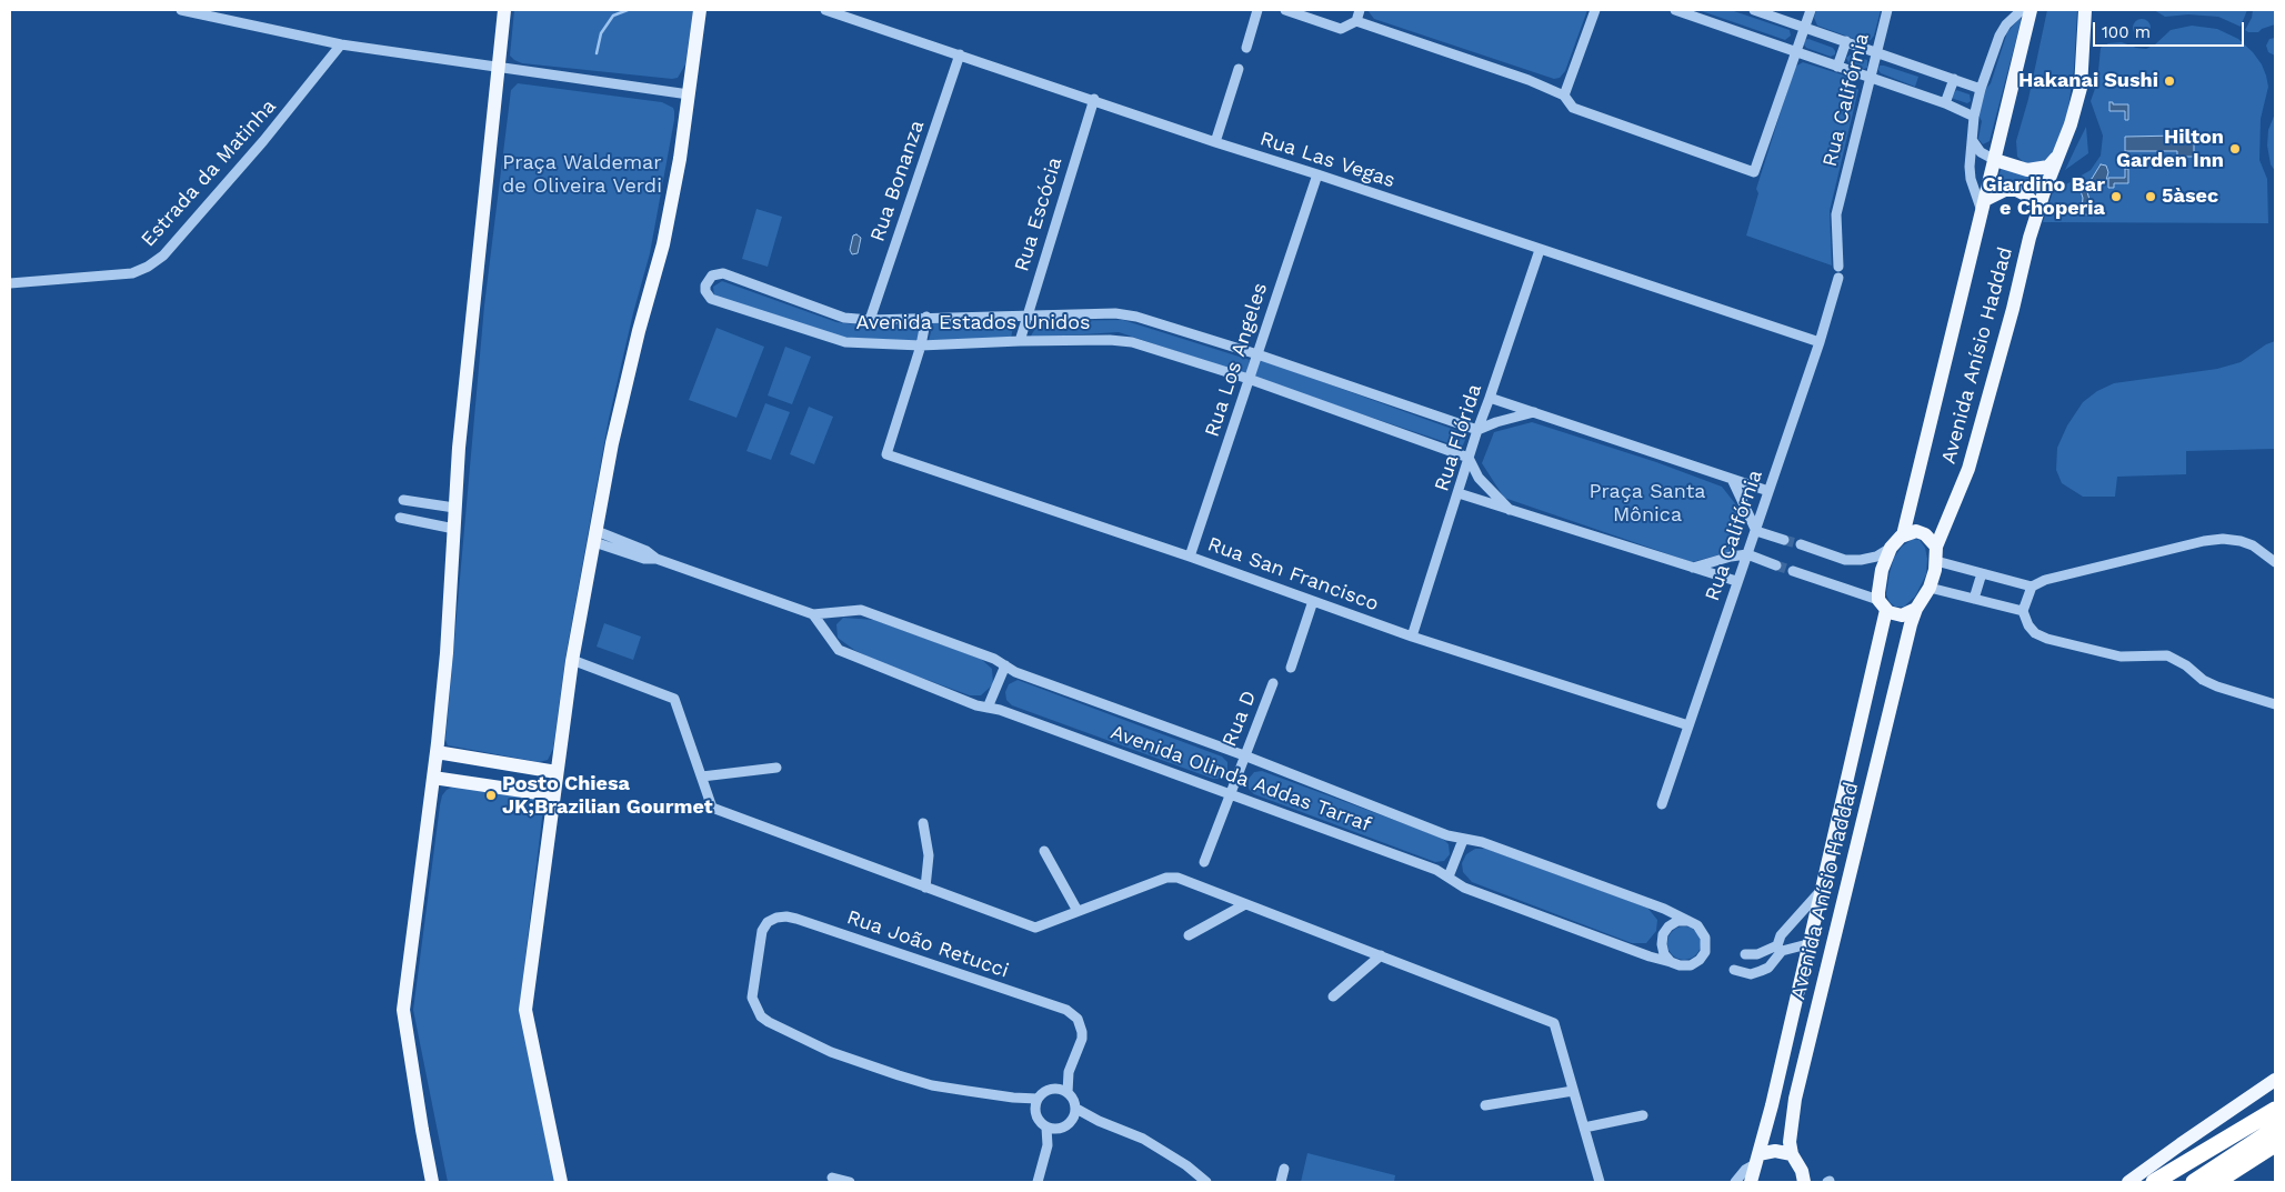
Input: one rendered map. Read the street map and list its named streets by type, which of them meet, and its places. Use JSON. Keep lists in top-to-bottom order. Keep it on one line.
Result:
{"streets":{"main road":["Avenida Anísio Haddad"],"street":["Rua Califórnia","Rua Las Vegas","Estrada da Matinha","Rua Bonanza","Rua Escócia","Avenida Estados Unidos","Rua Los Angeles","Rua Flórida","Rua San Francisco","Rua D","Avenida Olinda Addas Tarraf","Rua João Retucci"]},"crossings":[["Rua Califórnia","Rua Las Vegas"],["Rua Califórnia","Rua San Francisco"],["Rua Las Vegas","Rua Bonanza"],["Rua Las Vegas","Rua Escócia"],["Rua Las Vegas","Rua Los Angeles"],["Rua Las Vegas","Rua Flórida"],["Rua Bonanza","Avenida Estados Unidos"],["Rua Escócia","Avenida Estados Unidos"],["Avenida Estados Unidos","Rua Los Angeles"],["Avenida Estados Unidos","Rua Flórida"],["Avenida Estados Unidos","Rua San Francisco"],["Rua Los Angeles","Rua San Francisco"],["Rua Flórida","Rua San Francisco"],["Rua D","Avenida Olinda Addas Tarraf"]],"parks":["Praça Waldemar de Oliveira Verdi","Praça Santa Mônica"],"places":["Hakanai Sushi","Hilton Garden Inn","Giardino Bar e Choperia","5àsec","Posto Chiesa JK;Brazilian Gourmet"],"scale_bar":"100 m"}
